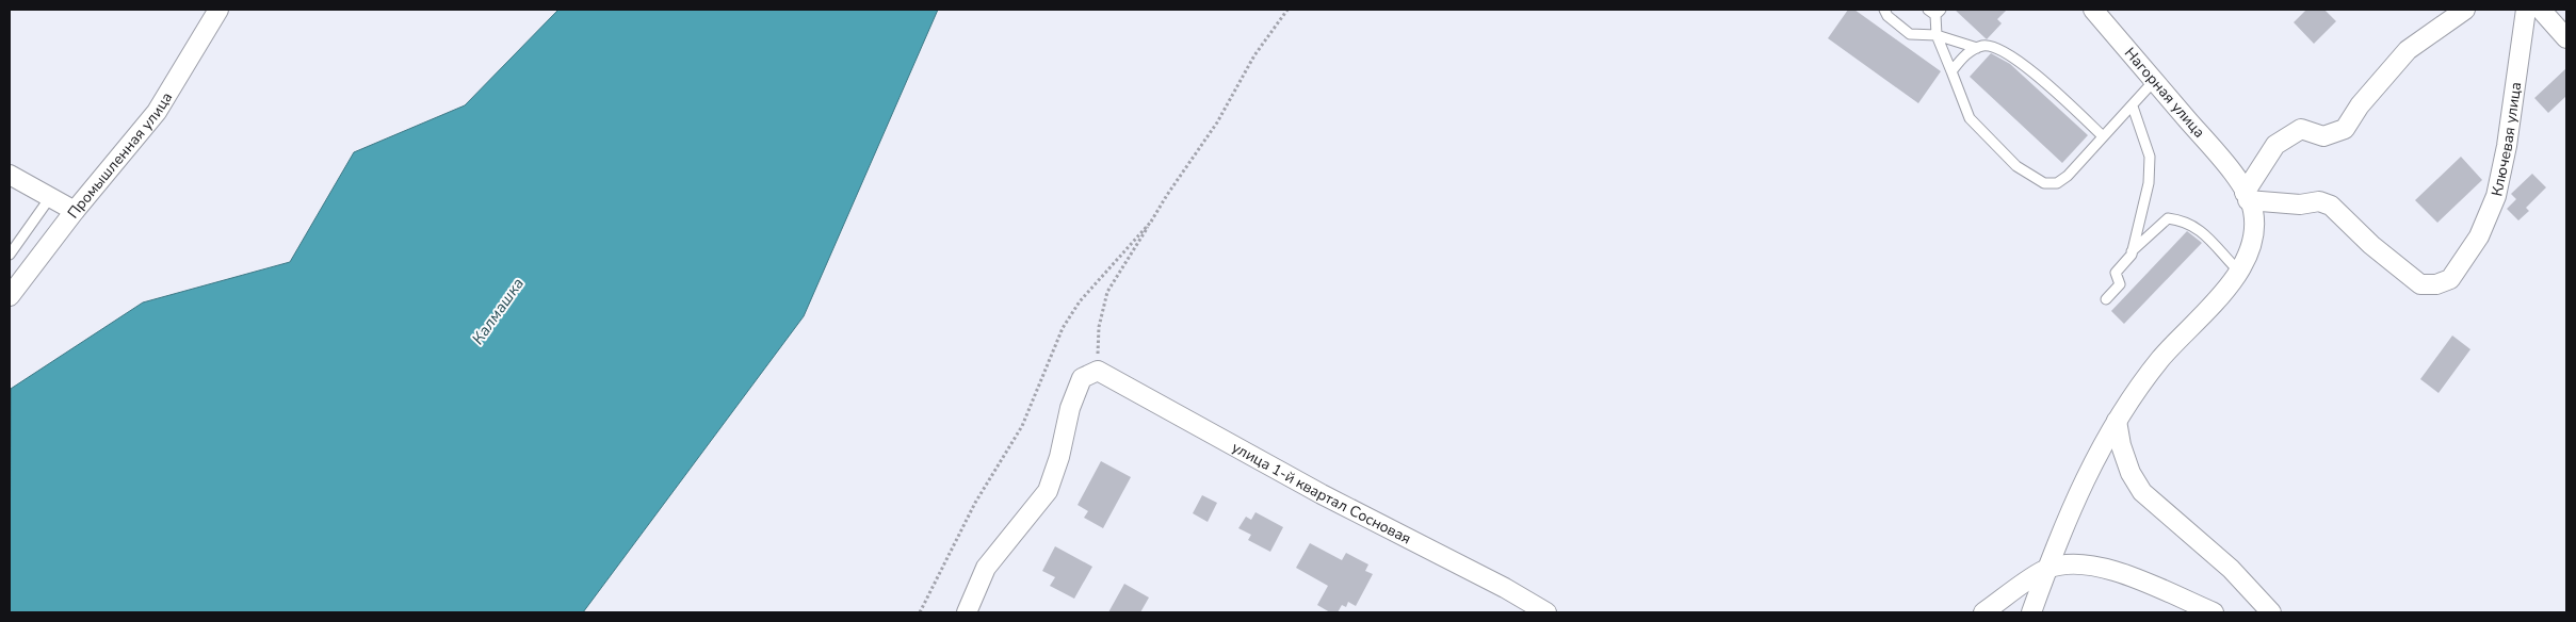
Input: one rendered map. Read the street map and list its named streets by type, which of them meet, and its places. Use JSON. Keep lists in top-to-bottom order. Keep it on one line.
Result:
{"streets":{"street":["Нагорная улица","Ключевая улица","Промышленная улица","улица 1-й квартал Сосновая"]},"crossings":[["Нагорная улица","Ключевая улица"]],"water":["Калмашка"]}
